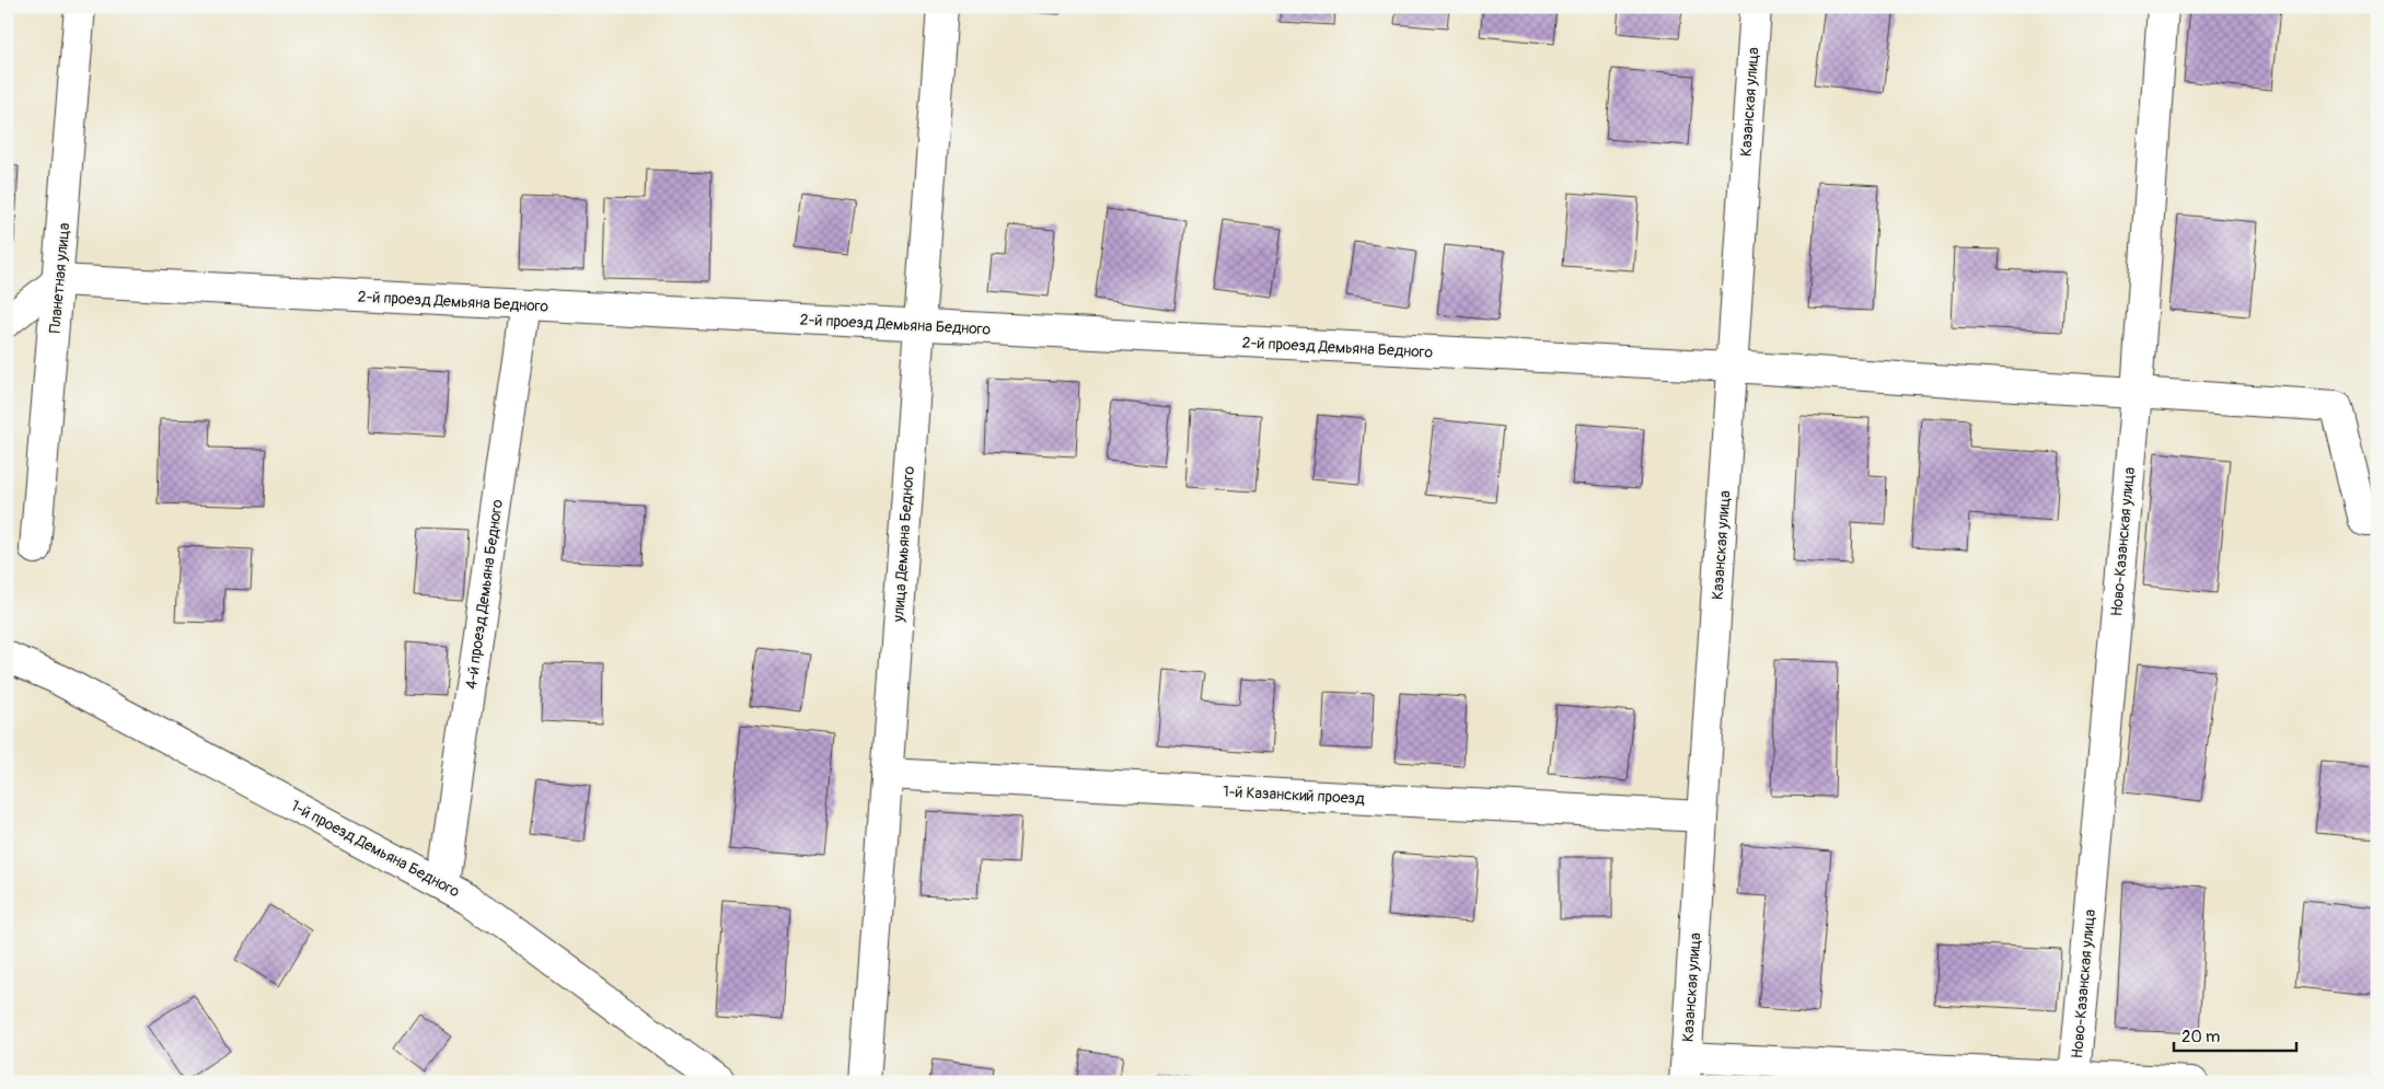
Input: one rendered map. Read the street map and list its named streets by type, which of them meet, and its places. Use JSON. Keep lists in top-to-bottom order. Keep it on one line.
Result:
{"streets":{"street":["Казанская улица","Планетная улица","2-й проезд Демьяна Бедного","Ново-Казанская улица","улица Демьяна Бедного","4-й проезд Демьяна Бедного","1-й Казанский проезд","1-й проезд Демьяна Бедного"]},"crossings":[["Казанская улица","2-й проезд Демьяна Бедного"],["Казанская улица","1-й Казанский проезд"],["Планетная улица","2-й проезд Демьяна Бедного"],["2-й проезд Демьяна Бедного","Ново-Казанская улица"],["2-й проезд Демьяна Бедного","улица Демьяна Бедного"],["2-й проезд Демьяна Бедного","4-й проезд Демьяна Бедного"],["улица Демьяна Бедного","1-й Казанский проезд"],["4-й проезд Демьяна Бедного","1-й проезд Демьяна Бедного"]],"scale_bar":"20 m"}
